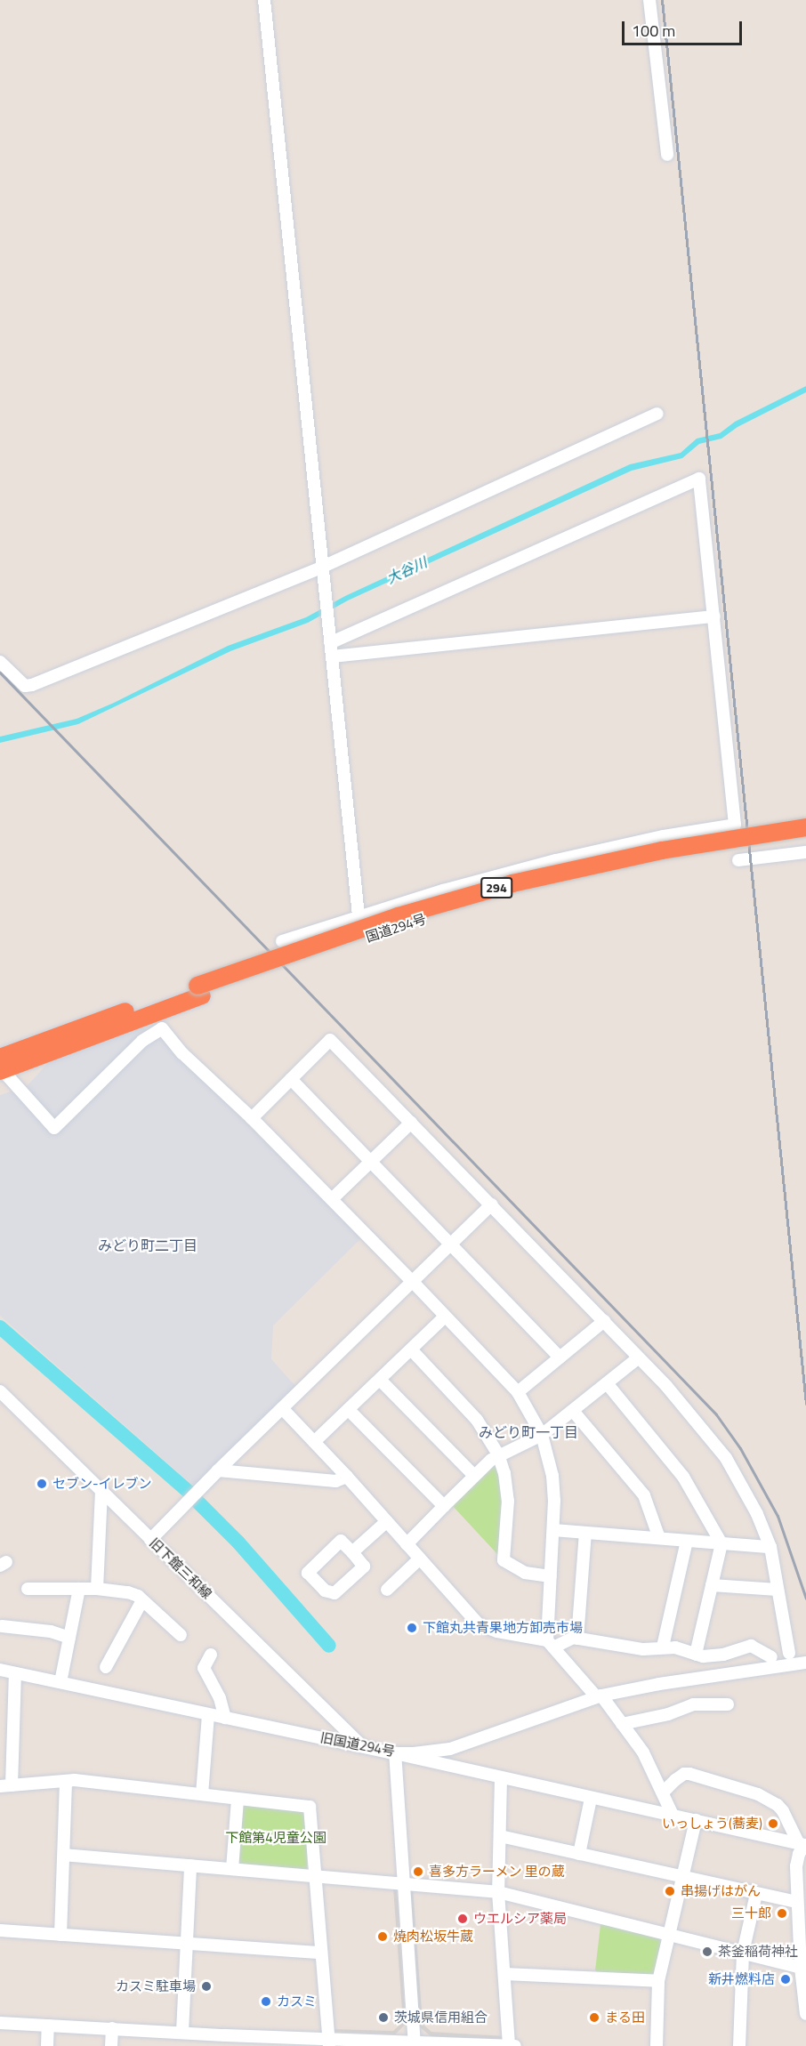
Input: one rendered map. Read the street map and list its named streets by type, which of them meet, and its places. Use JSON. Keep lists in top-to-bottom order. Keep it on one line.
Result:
{"streets":{"highway":["294","国道294号"],"street":["旧下館三和線","旧国道294号"]},"crossings":[["旧下館三和線","旧国道294号"]],"districts":["みどり町二丁目","みどり町一丁目"],"water":["大谷川"],"parks":["下館第4児童公園"],"places":["セブン-イレブン","下館丸共青果地方卸売市場","いっしょう(蕎麦)","喜多方ラーメン 里の蔵","串揚げはがん","三十郎","ウエルシア薬局","焼肉松坂牛蔵","茶釜稲荷神社","新井燃料店","カスミ駐車場","カスミ","茨城県信用組合","まる田"],"scale_bar":"100 m"}
